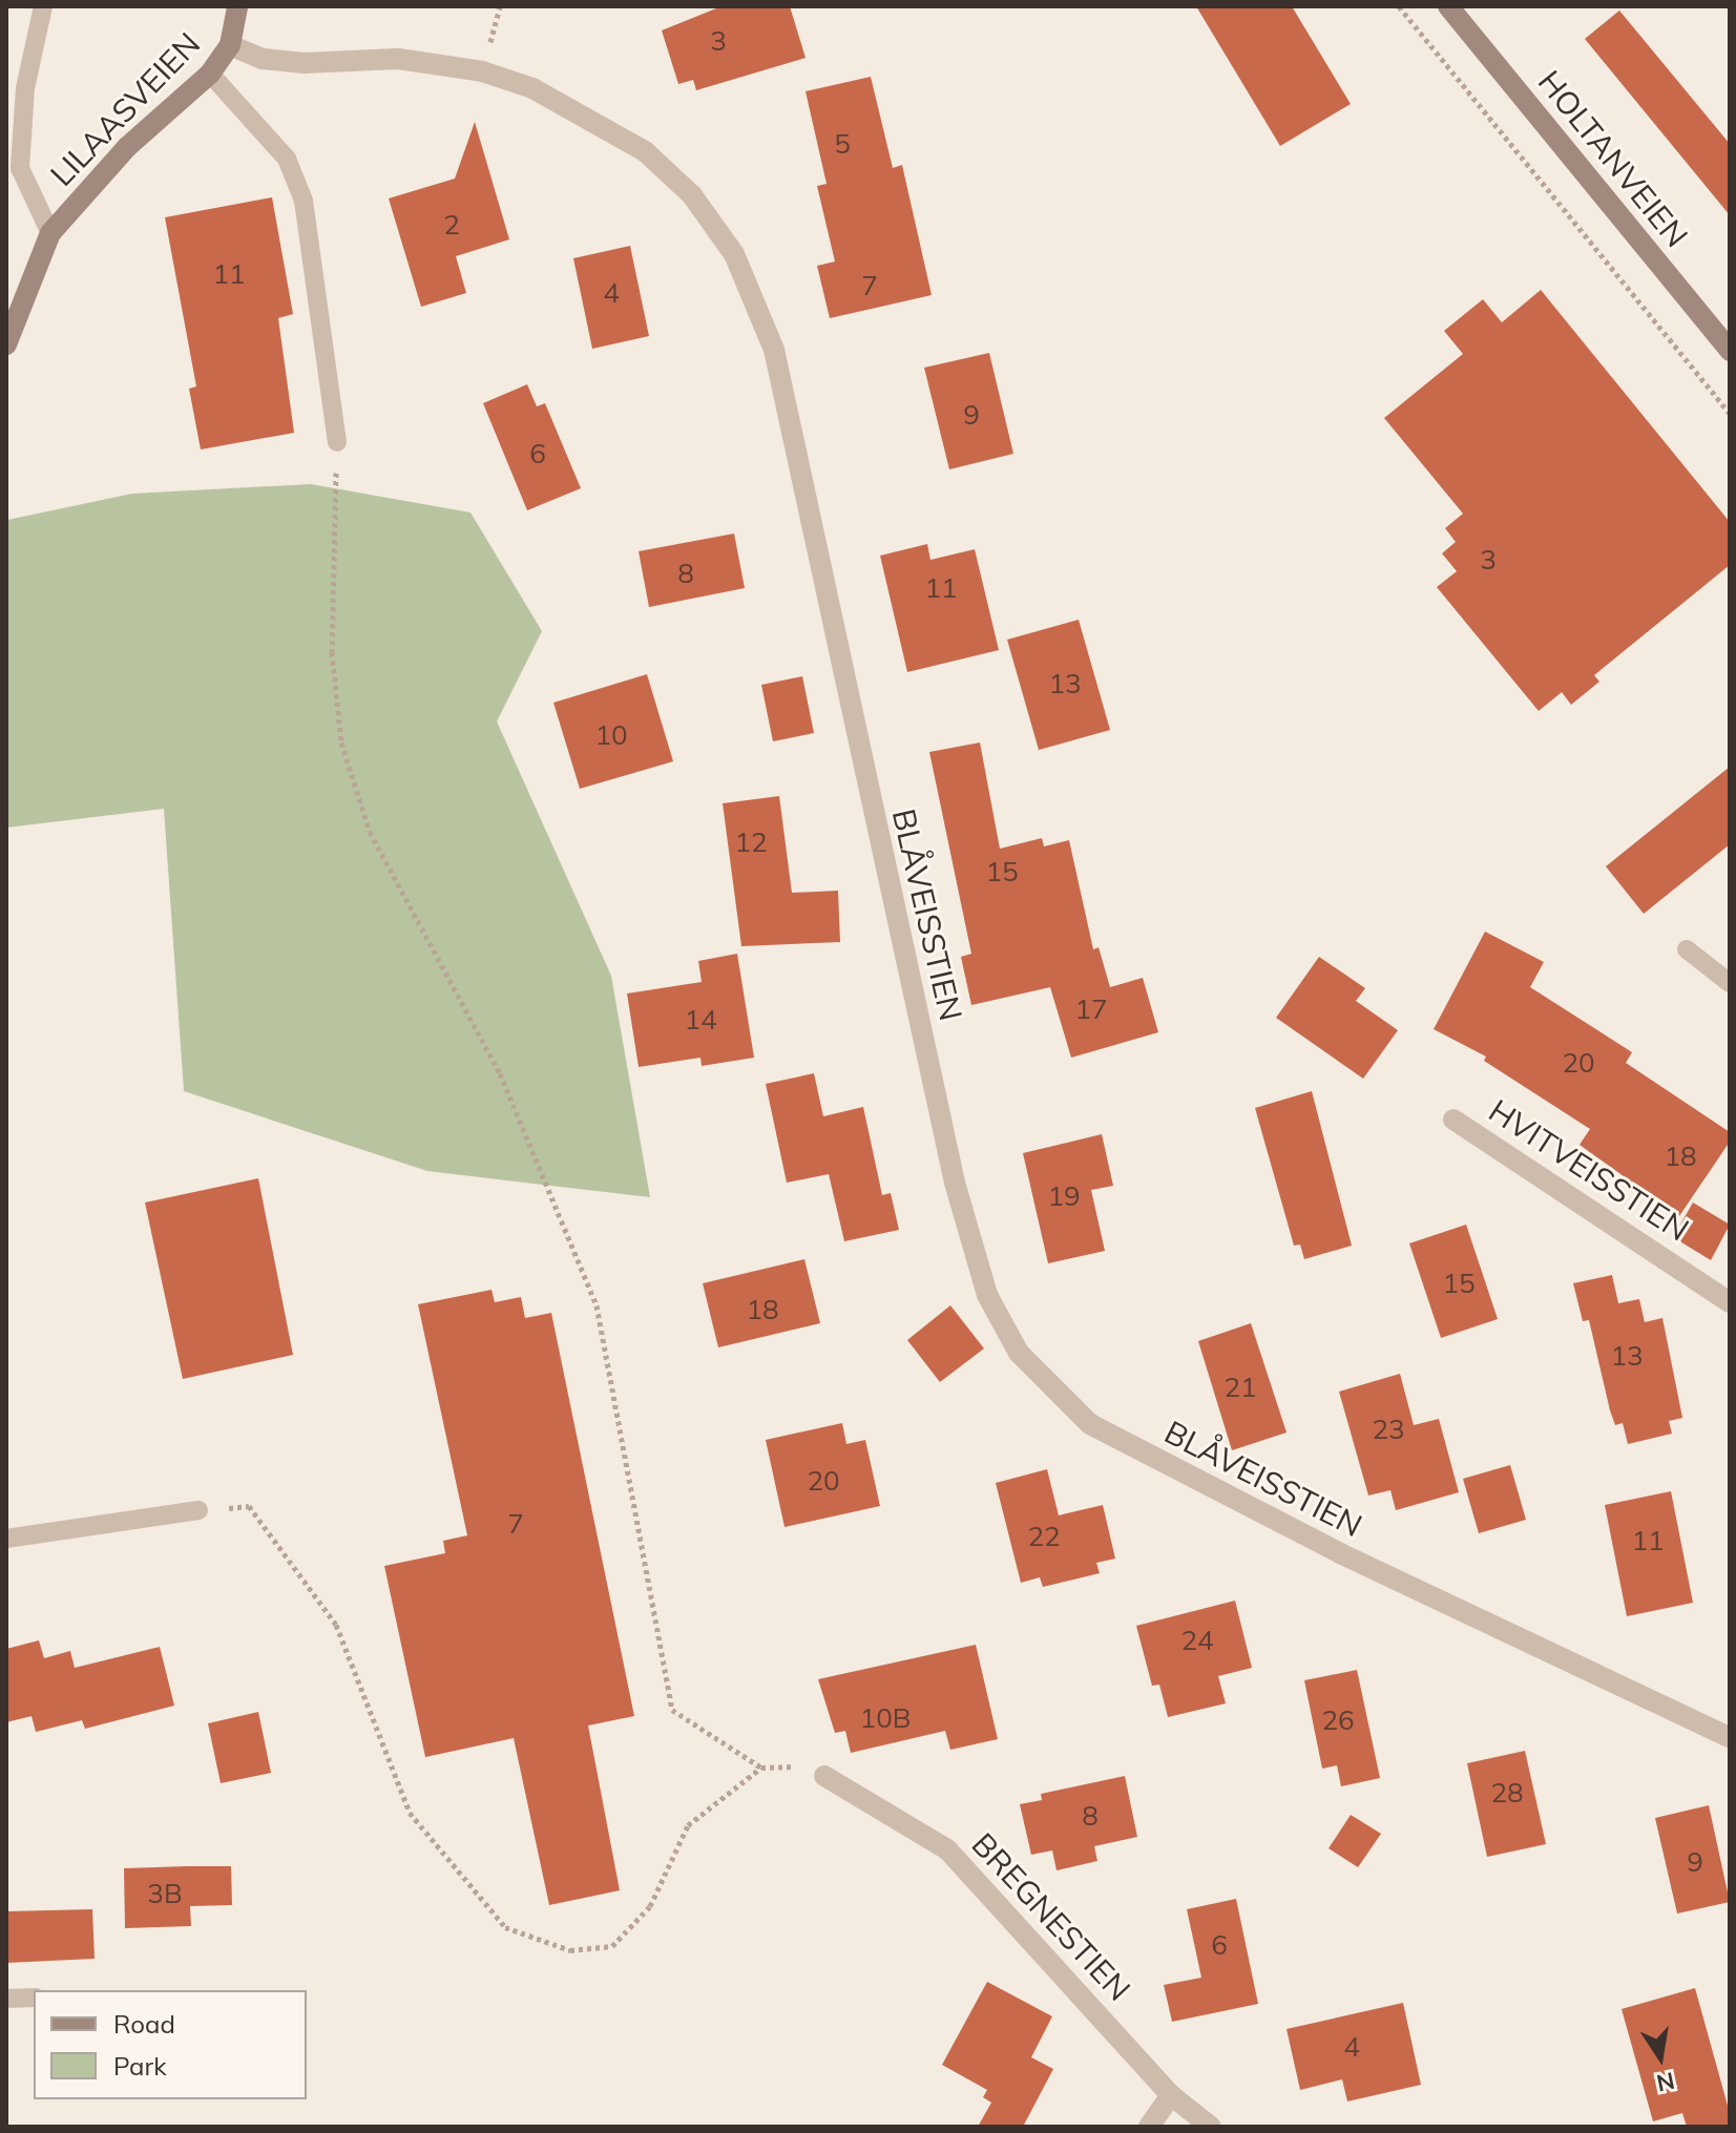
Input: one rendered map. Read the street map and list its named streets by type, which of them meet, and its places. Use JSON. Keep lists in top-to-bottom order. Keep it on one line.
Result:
{"streets":{"main road":["LILAASVEIEN","HOLTANVEIEN"],"street":["BLÅVEISSTIEN","HVITVEISSTIEN","BREGNESTIEN"]},"crossings":[["LILAASVEIEN","BLÅVEISSTIEN"]],"house_numbers":["3","5","2","11","7","4","9","6","3","8","11","13","10","12","15","17","14","20","18","19","15","18","13","21","23","20","7","22","11","24","10B","26","28","8","9","3B","6","4"],"legend":["Road","Park"],"north":"bottom"}
